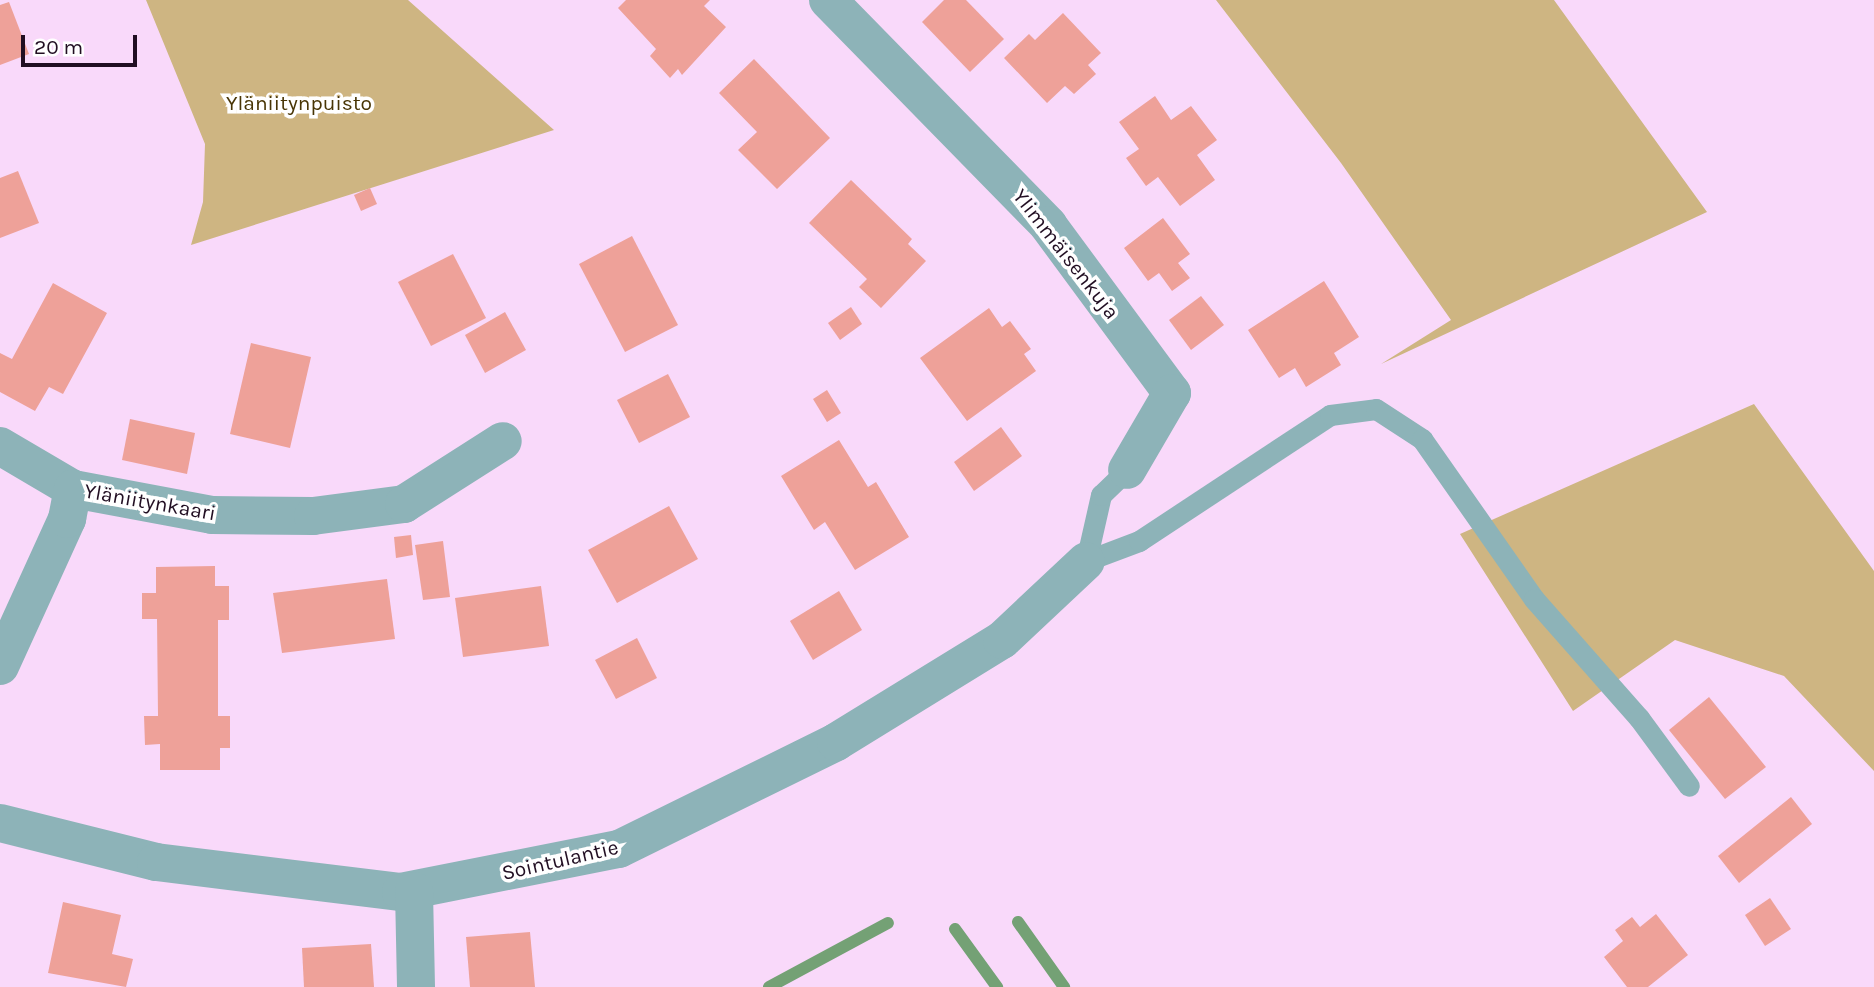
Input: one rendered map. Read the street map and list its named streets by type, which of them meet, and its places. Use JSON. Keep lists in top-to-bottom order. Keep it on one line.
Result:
{"streets":{"street":["Ylimmäisenkuja","Yläniitynkaari","Sointulantie"]},"parks":["Yläniitynpuisto"],"scale_bar":"20 m"}
